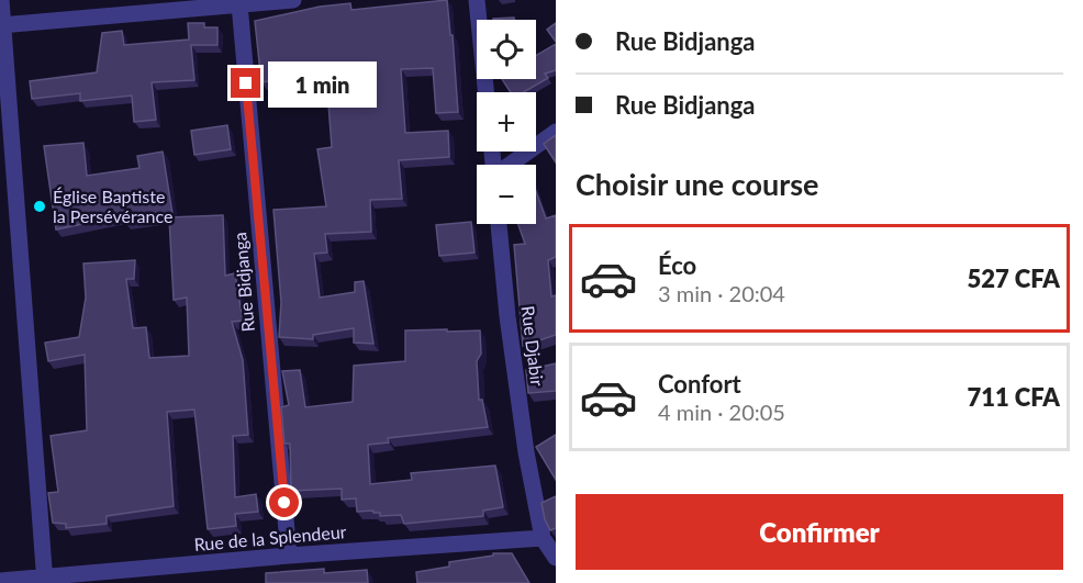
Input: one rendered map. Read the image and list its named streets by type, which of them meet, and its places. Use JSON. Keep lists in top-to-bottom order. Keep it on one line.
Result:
{"streets":{"street":["Rue Bidjanga","Rue Djabir","Rue de la Splendeur"]},"crossings":[["Rue Bidjanga","Rue de la Splendeur"],["Rue Djabir","Rue de la Splendeur"]],"places":["Église Baptiste la Persévérance"],"page":{"banner":["Rue Bidjanga","Rue Bidjanga"],"map_buttons":["+","−"],"bubble":"1 min","heading":"Choisir une course","list":[{"name":"Éco","note":"3 min · 20:04","value":"527 CFA"},{"name":"Confort","note":"4 min · 20:05","value":"711 CFA"}],"buttons":"Confirmer"}}
